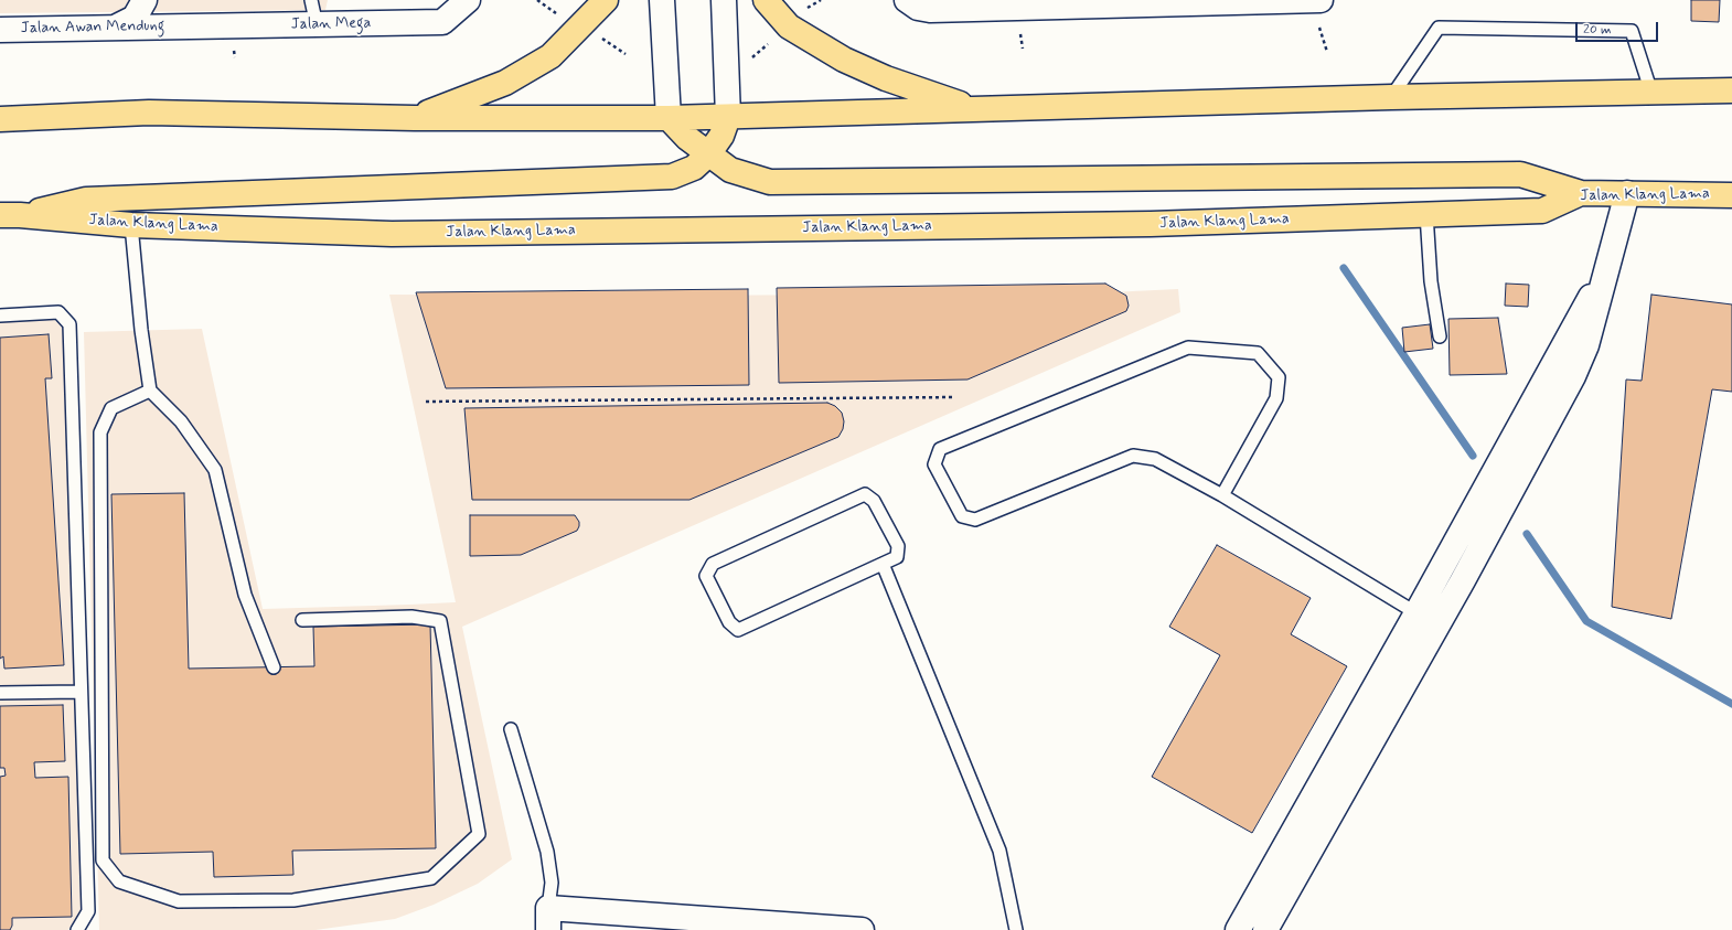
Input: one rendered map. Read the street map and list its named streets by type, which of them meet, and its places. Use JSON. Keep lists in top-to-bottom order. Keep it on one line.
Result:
{"streets":{"main road":["Jalan Klang Lama"],"street":["Jalan Mega","Jalan Awan Mendung"]},"crossings":[["Jalan Mega","Jalan Awan Mendung"]],"scale_bar":"20 m"}
